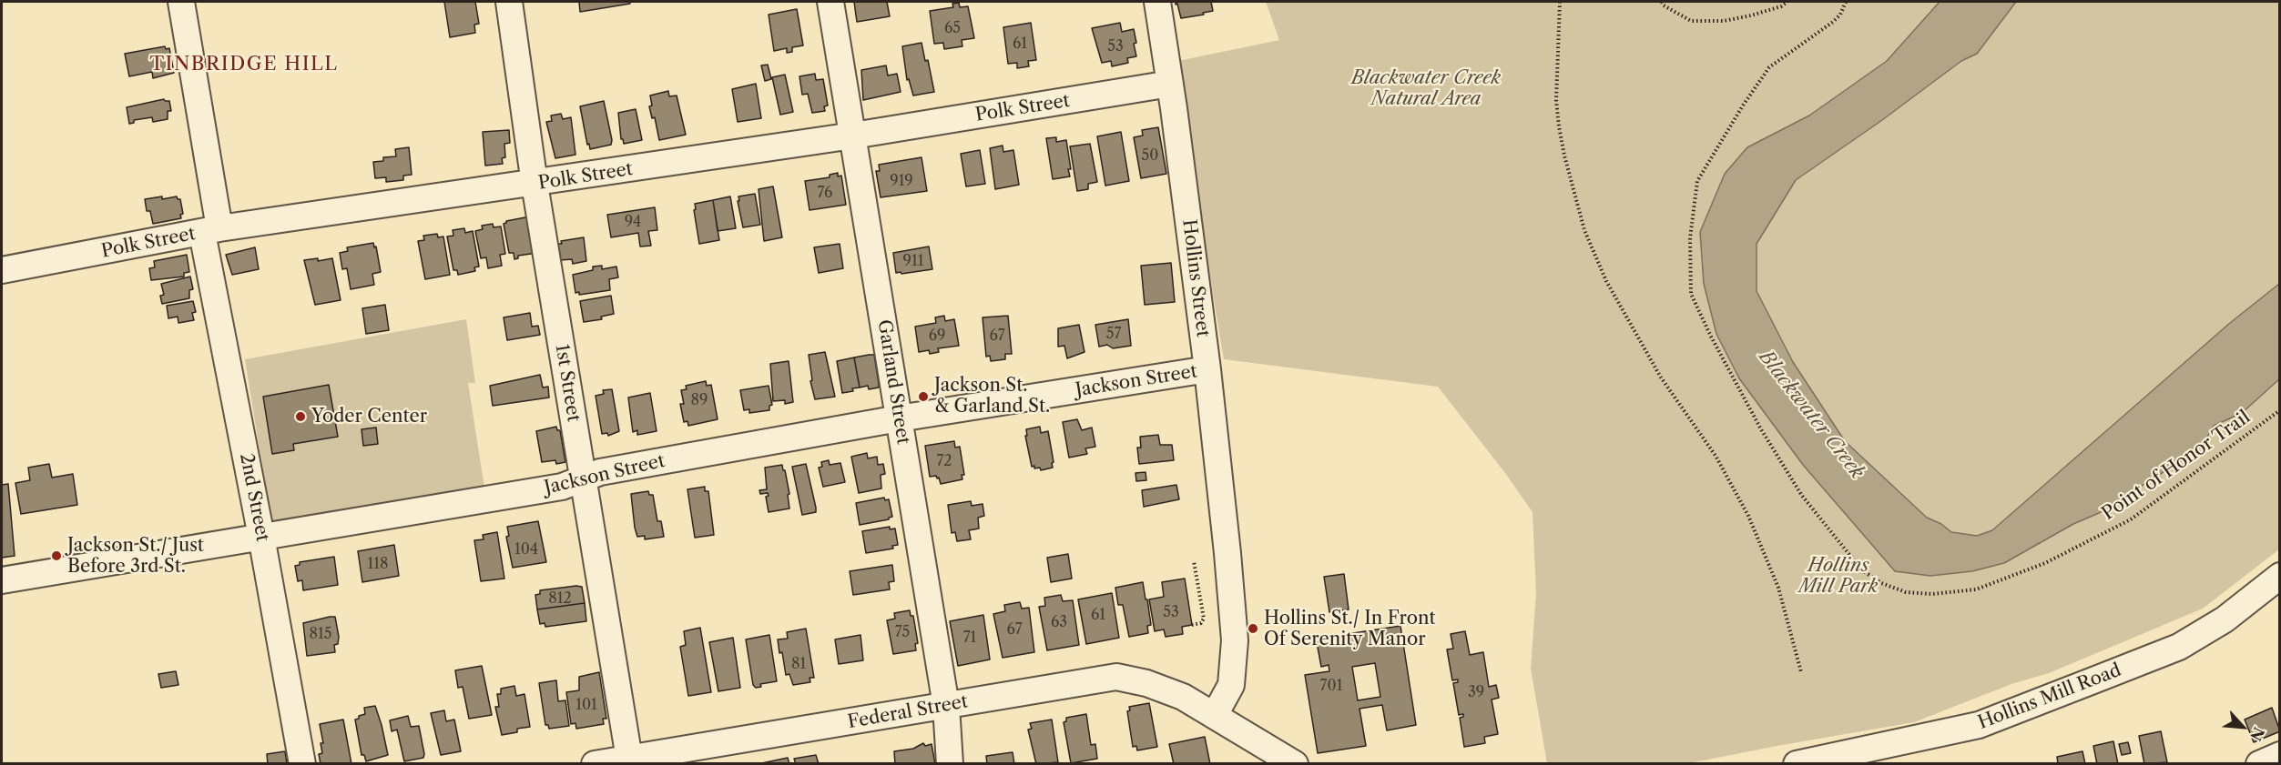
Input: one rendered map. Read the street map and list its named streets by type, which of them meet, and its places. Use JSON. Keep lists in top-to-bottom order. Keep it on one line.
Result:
{"streets":{"street":["Polk Street","Hollins Street","Jackson Street","Garland Street","1st Street","2nd Street","Hollins Mill Road","Federal Street"],"path":["Point of Honor Trail"]},"crossings":[["Polk Street","Hollins Street"],["Polk Street","Garland Street"],["Polk Street","1st Street"],["Polk Street","2nd Street"],["Hollins Street","Jackson Street"],["Hollins Street","Federal Street"],["Jackson Street","Garland Street"],["Jackson Street","1st Street"],["Jackson Street","2nd Street"],["Garland Street","Federal Street"],["1st Street","Federal Street"]],"districts":["TINBRIDGE HILL"],"water":["Blackwater Creek"],"parks":["Blackwater Creek Natural Area","Hollins Mill Park"],"places":["Jackson St. & Garland St.","Yoder Center","Jackson St./ Just Before 3rd St.","Hollins St./ In Front Of Serenity Manor"],"house_numbers":["65","61","53","50","919","76","94","911","57","69","67","89","72","104","118","812","53","61","63","67","75","815","71","81","701","39","101"],"north":"bottom right"}
